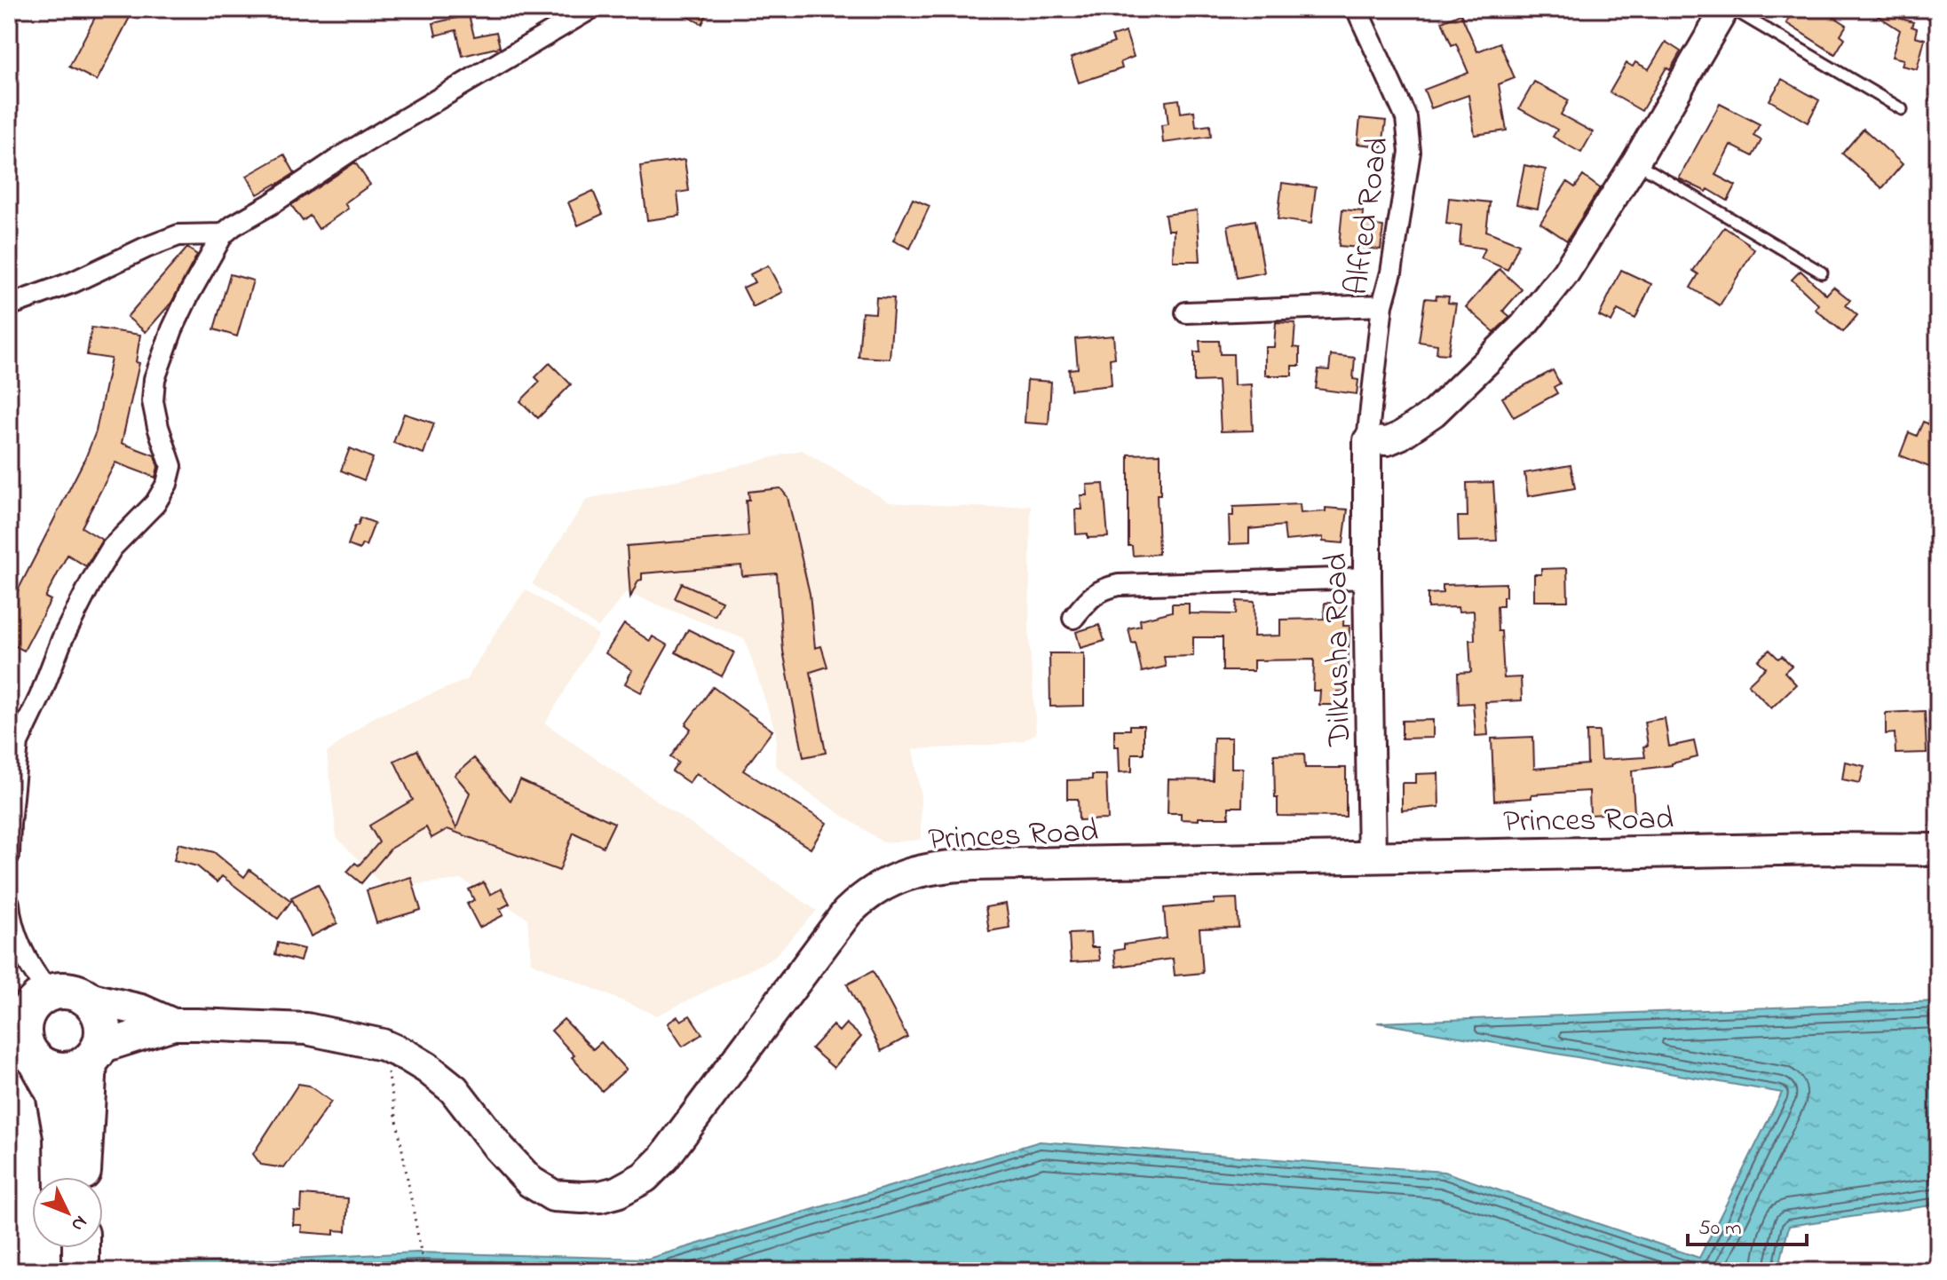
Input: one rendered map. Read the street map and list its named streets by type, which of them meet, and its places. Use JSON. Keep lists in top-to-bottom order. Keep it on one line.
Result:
{"streets":{"main road":["Princes Road"],"street":["Alfred Road","Dilkusha Road"]},"crossings":[["Alfred Road","Dilkusha Road"],["Dilkusha Road","Princes Road"]],"scale_bar":"50 m","north":"bottom right"}
